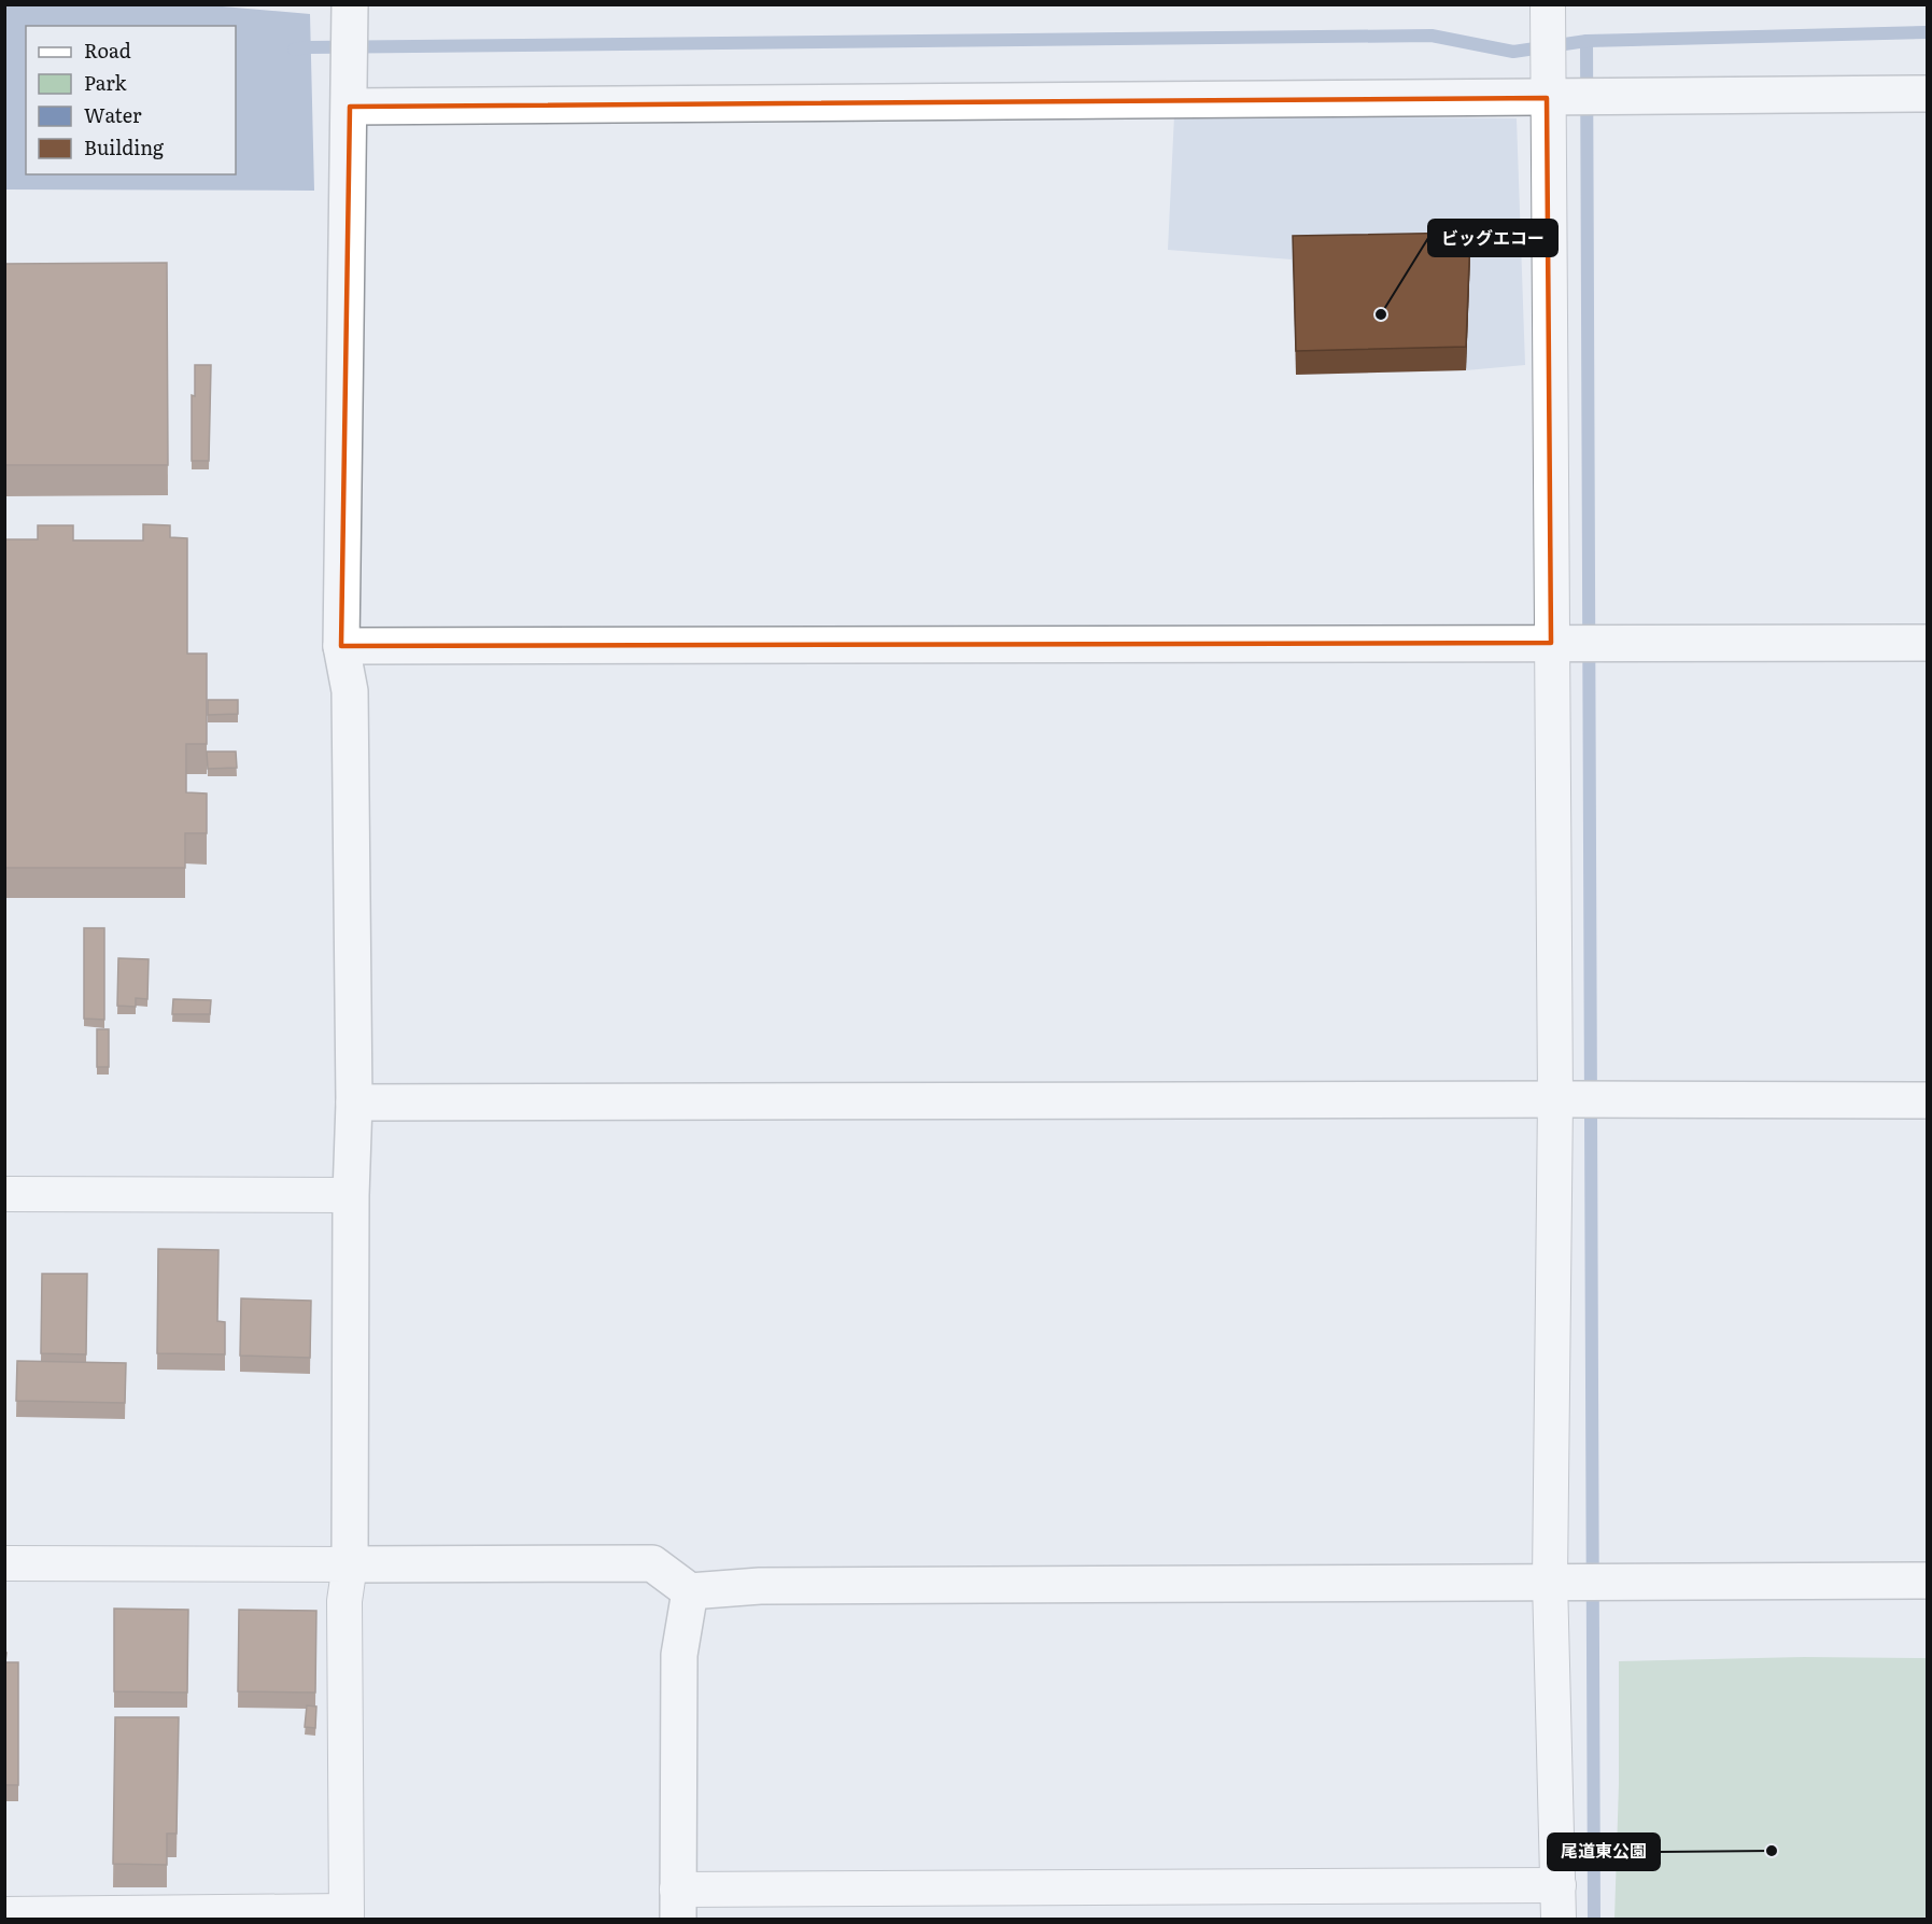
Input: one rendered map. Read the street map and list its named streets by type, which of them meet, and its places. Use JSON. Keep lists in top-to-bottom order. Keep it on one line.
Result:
{"places":["ビッグエコー","尾道東公園"],"legend":["Road","Park","Water","Building"]}
